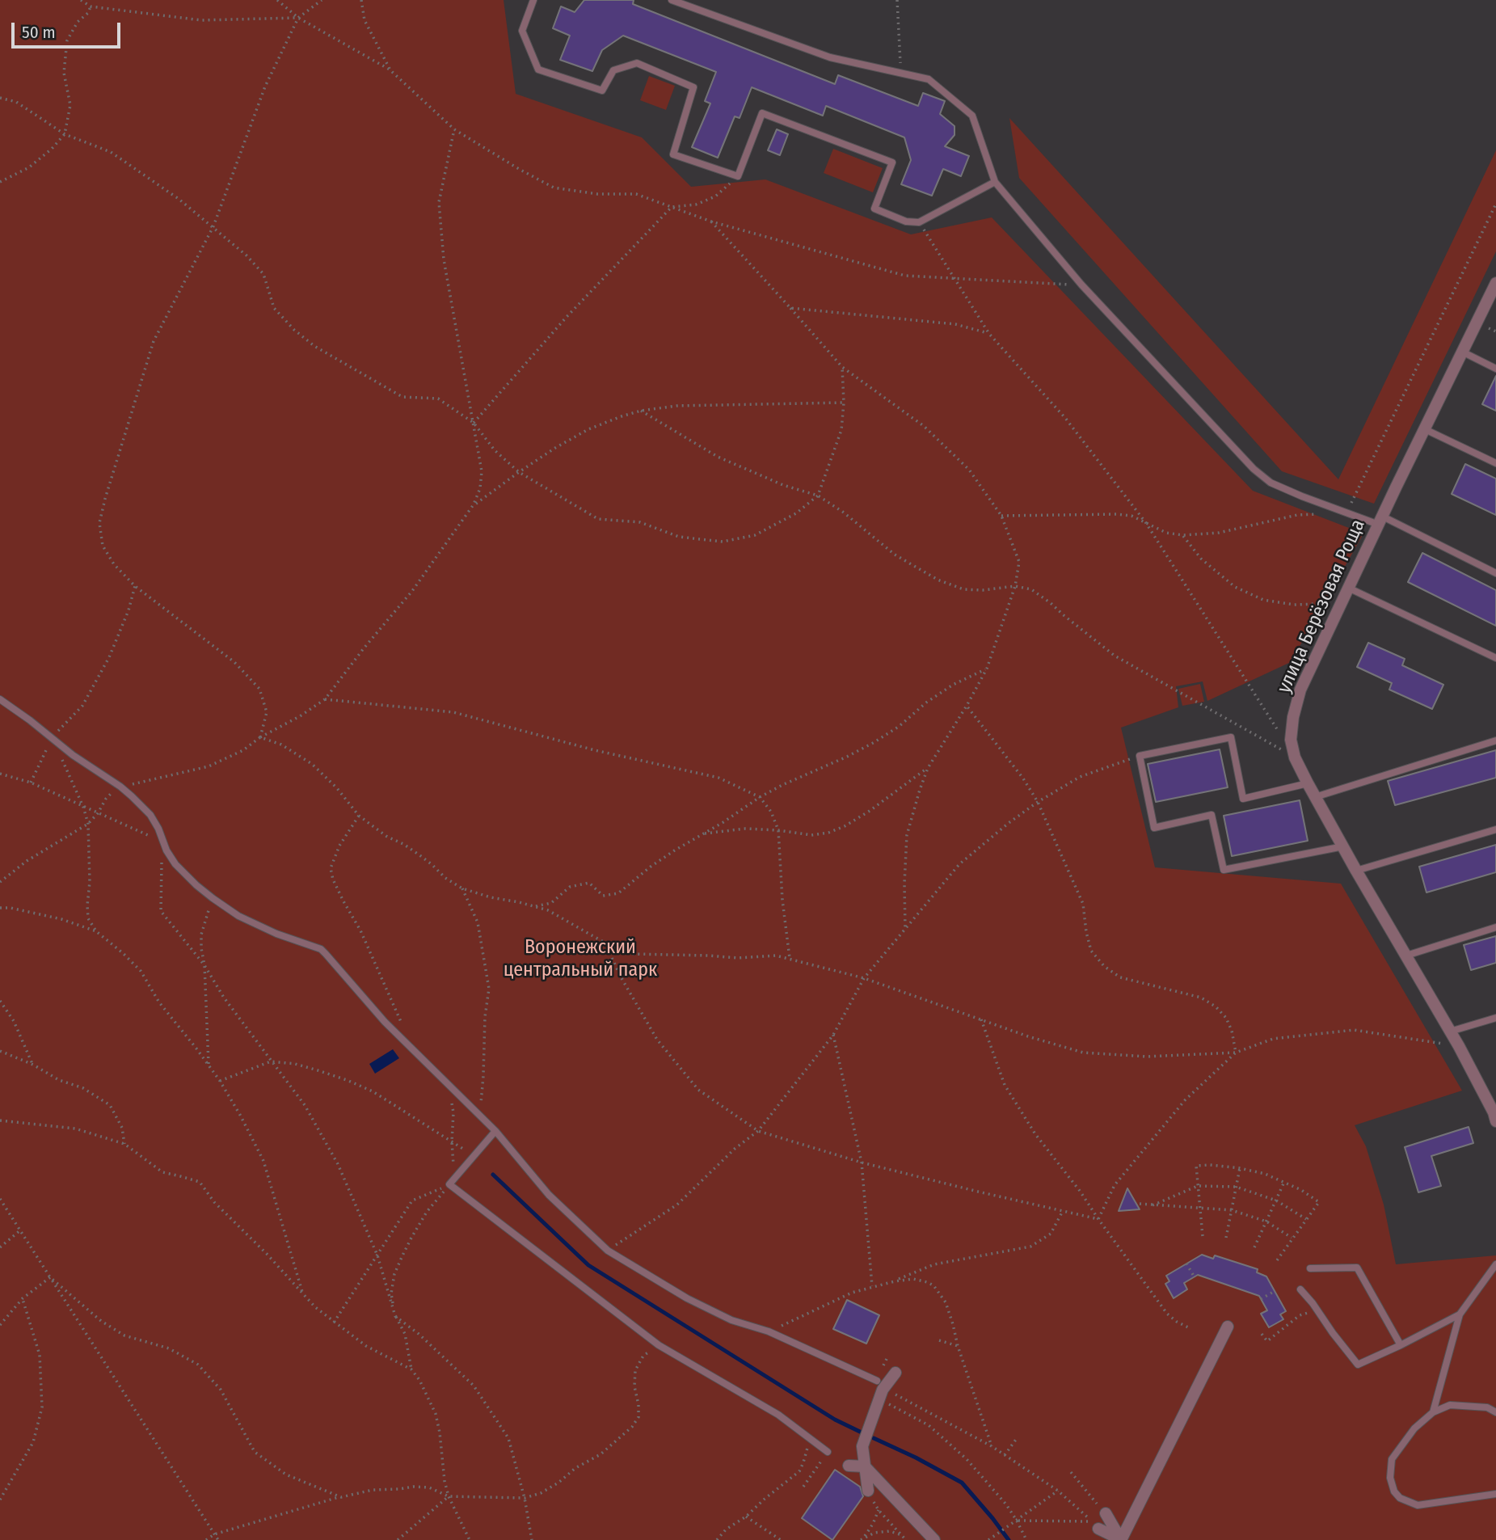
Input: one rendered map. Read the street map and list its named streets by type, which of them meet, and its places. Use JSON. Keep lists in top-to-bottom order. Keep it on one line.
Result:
{"streets":{"street":["улица Берёзовая Роща"]},"parks":["Воронежский центральный парк"],"scale_bar":"50 m"}
